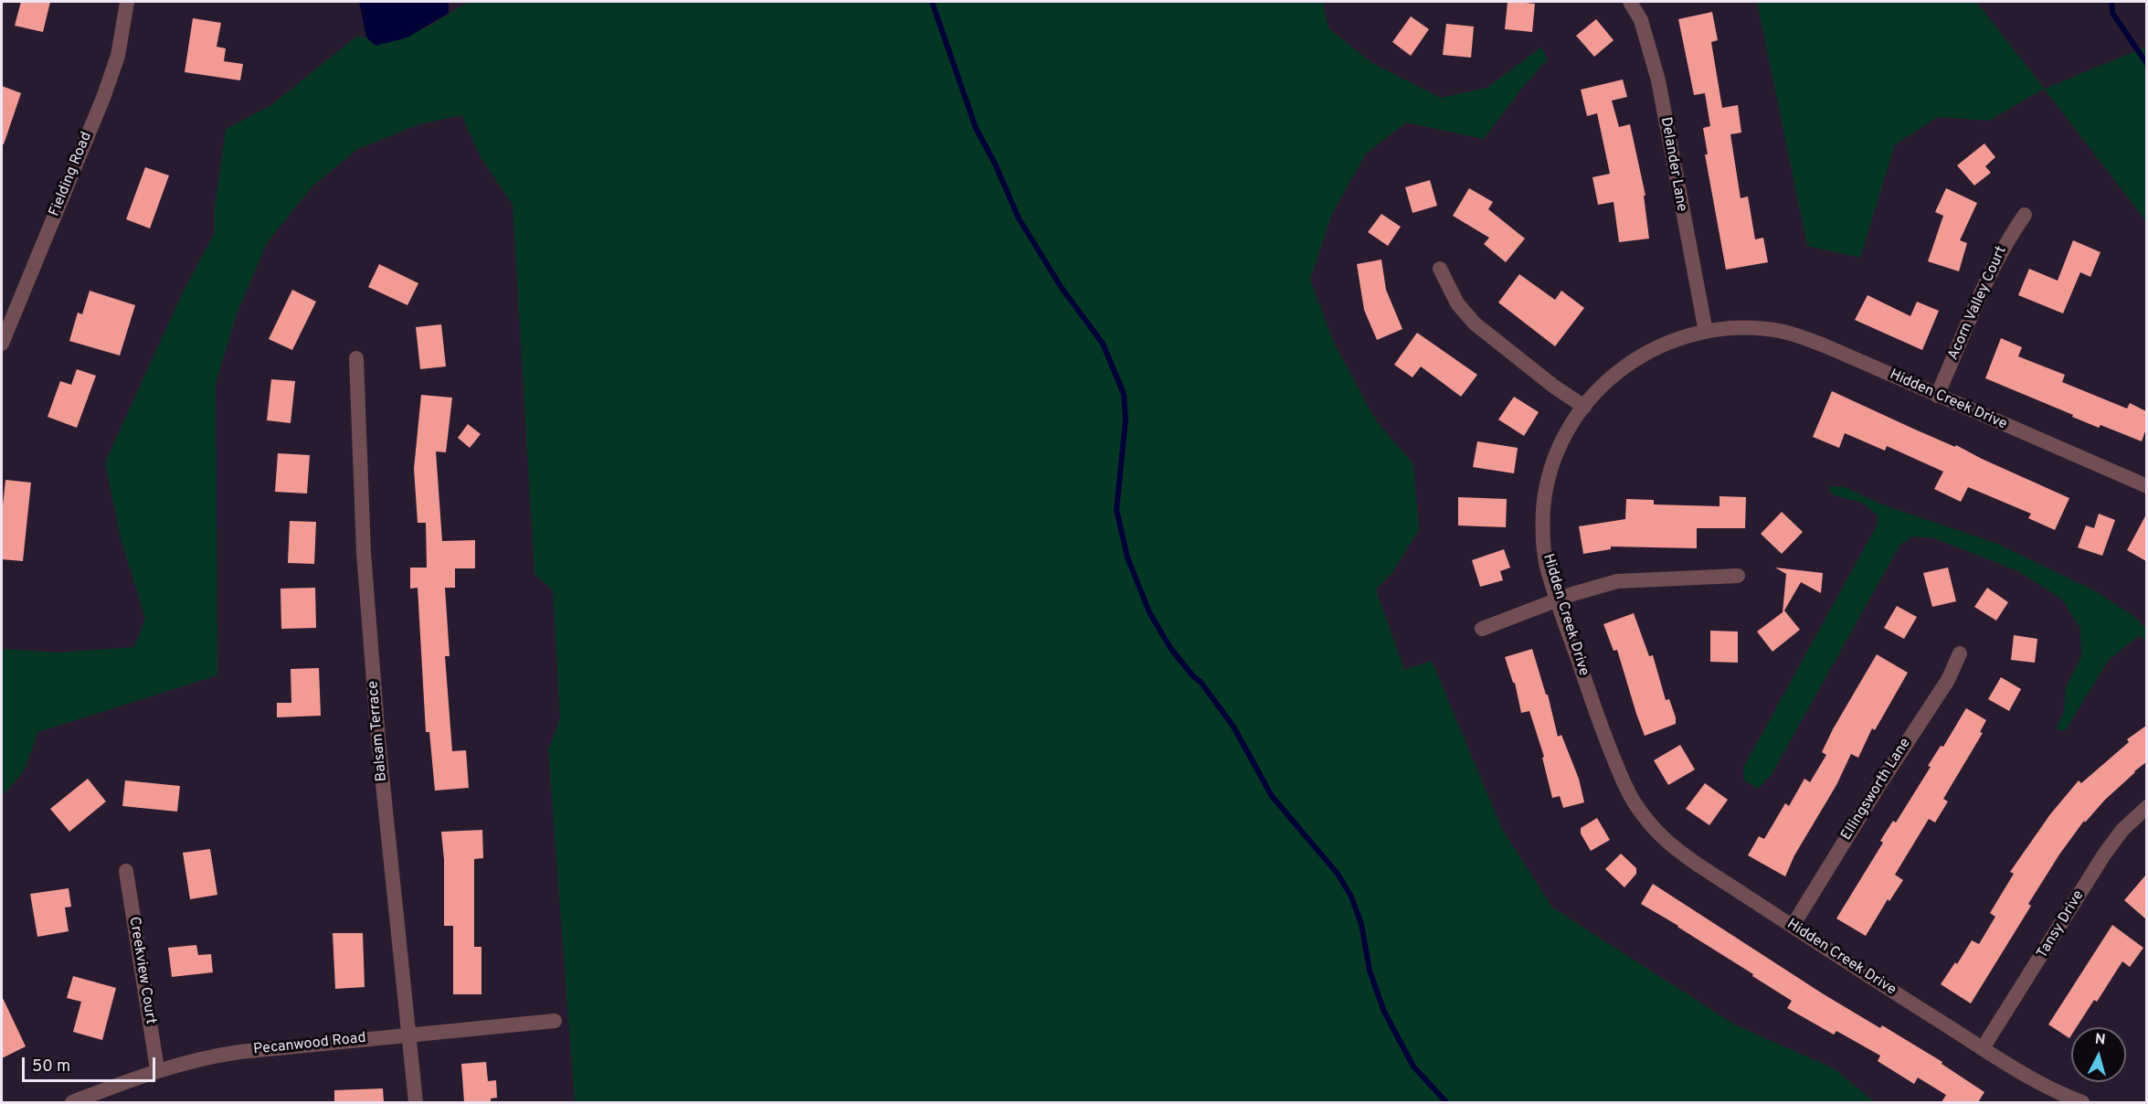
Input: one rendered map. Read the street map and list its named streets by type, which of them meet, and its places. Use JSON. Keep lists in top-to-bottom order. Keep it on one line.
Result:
{"streets":{"street":["Delander Lane","Fielding Road","Acorn Valley Court","Hidden Creek Drive","Balsam Terrace","Ellingsworth Lane","Tansy Drive","Creekview Court","Pecanwood Road"]},"crossings":[["Delander Lane","Hidden Creek Drive"],["Acorn Valley Court","Hidden Creek Drive"],["Hidden Creek Drive","Ellingsworth Lane"],["Hidden Creek Drive","Tansy Drive"],["Balsam Terrace","Pecanwood Road"],["Creekview Court","Pecanwood Road"]],"scale_bar":"50 m","north":"top"}
